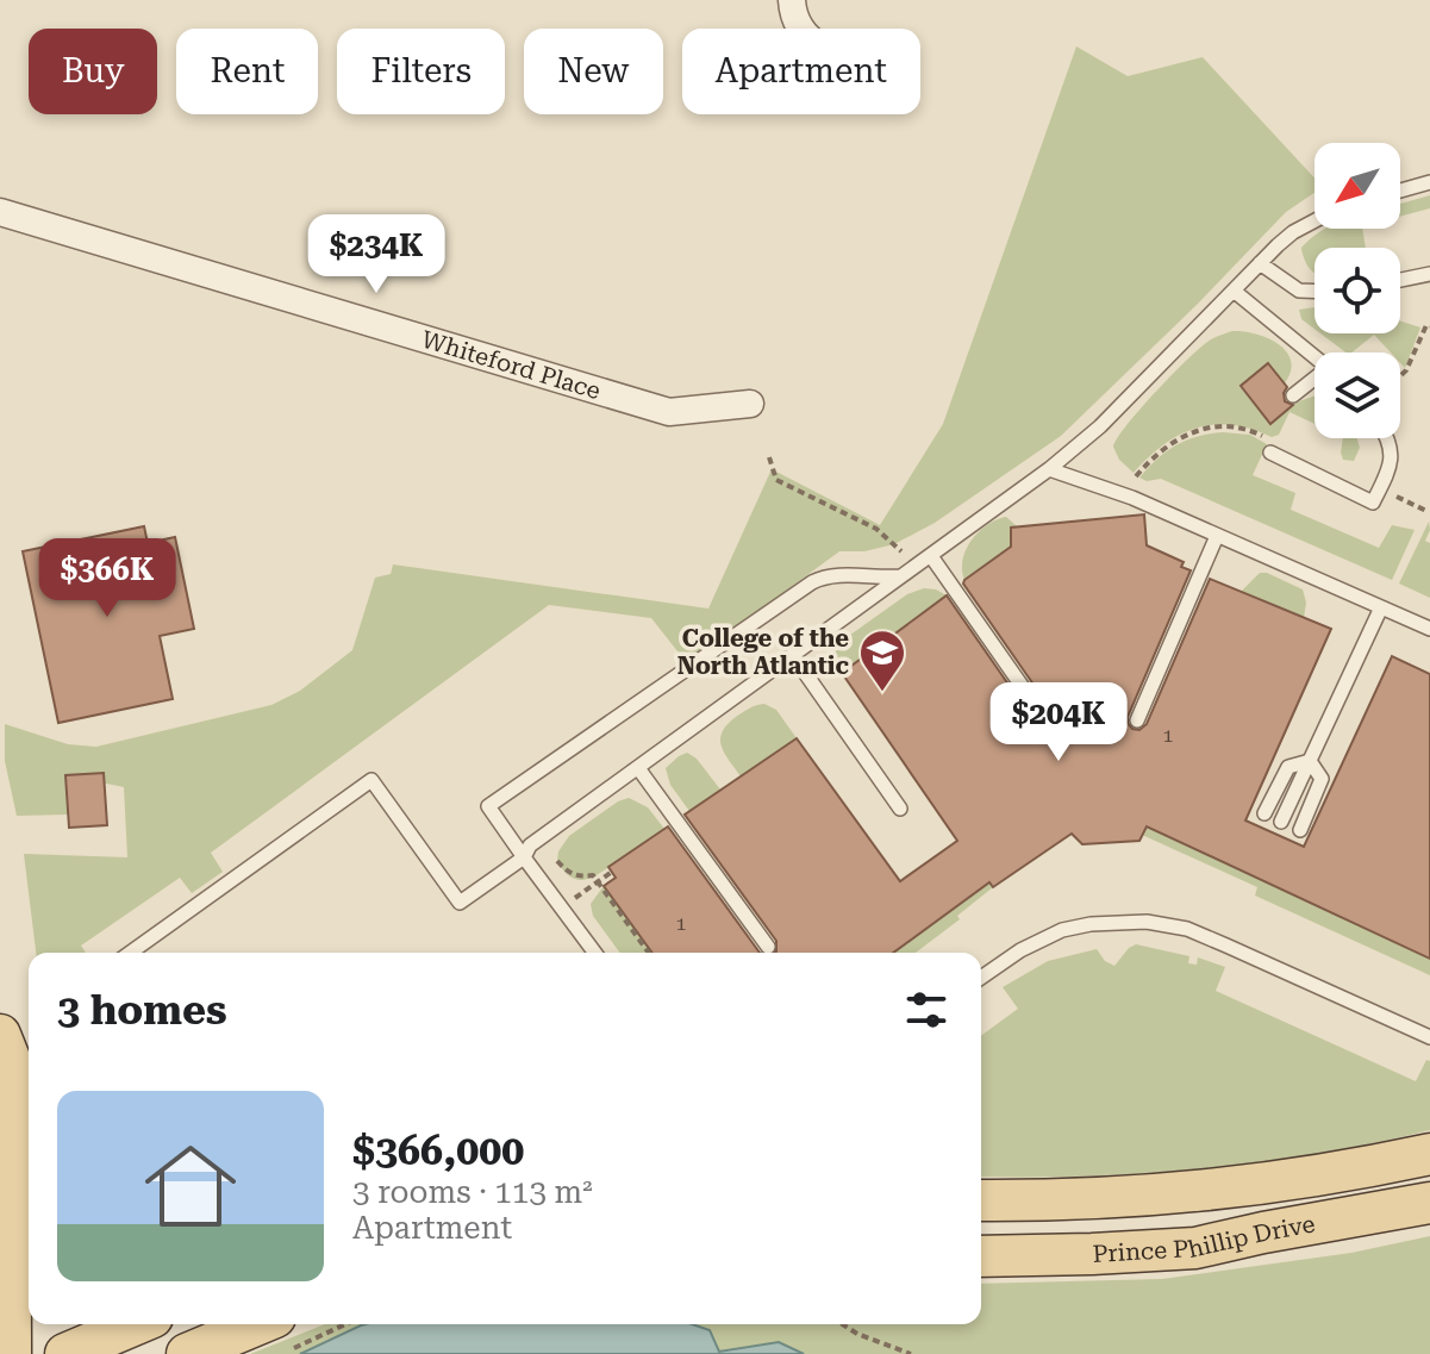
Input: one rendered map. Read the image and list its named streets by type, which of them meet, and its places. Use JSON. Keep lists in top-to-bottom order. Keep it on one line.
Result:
{"streets":{"main road":["Prince Phillip Drive"],"street":["Whiteford Place"]},"places":{"school or university":["College of the North Atlantic"]},"house_numbers":["1","1"],"north":"bottom left","page":{"chip":["Buy","Rent","Filters","New","Apartment"],"price":["$234K","$366K","$204K"],"heading":"3 homes","list":[{"name":"$366,000","note":"3 rooms · 113 m² · Apartment"}]}}
